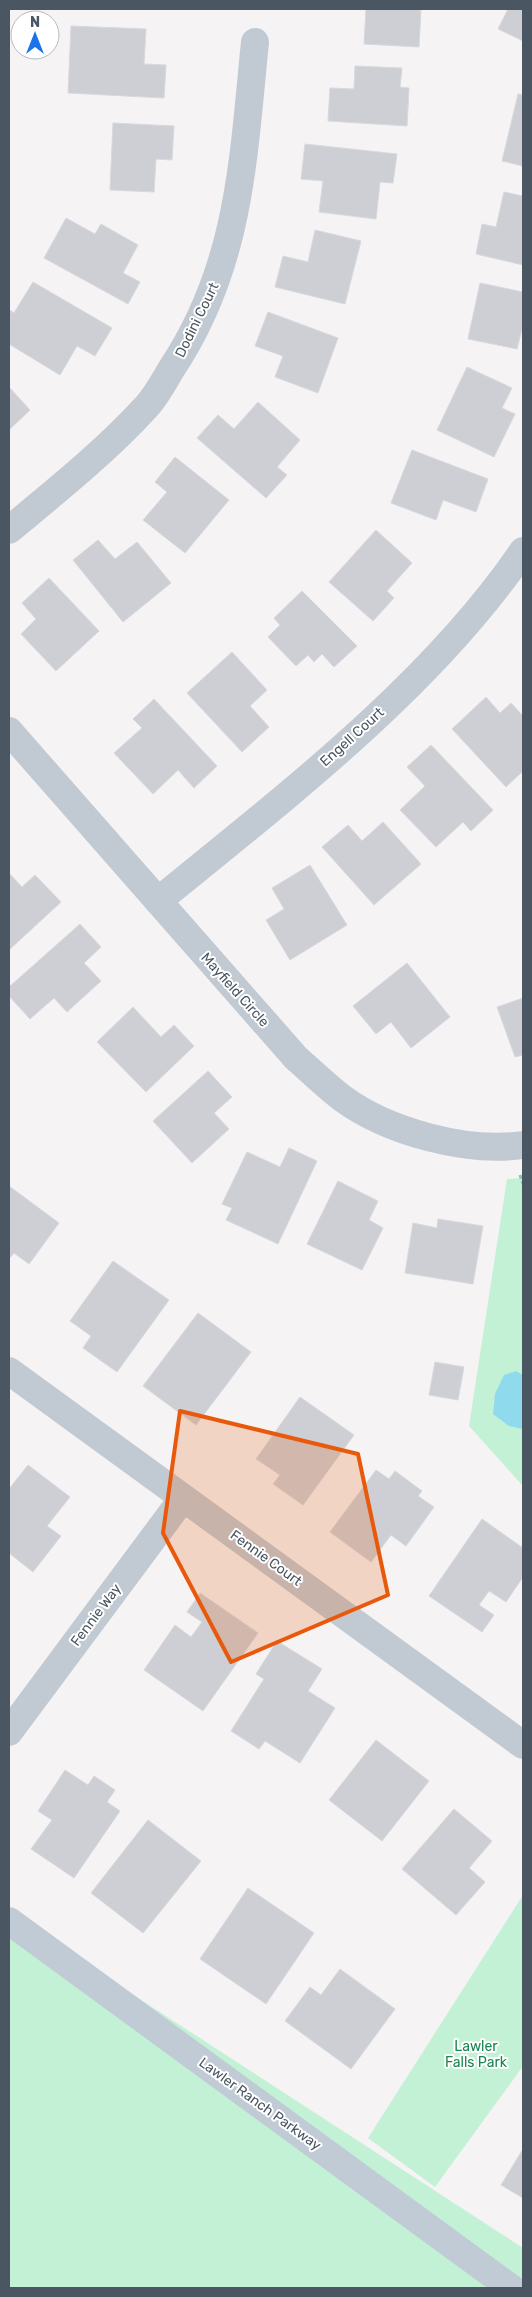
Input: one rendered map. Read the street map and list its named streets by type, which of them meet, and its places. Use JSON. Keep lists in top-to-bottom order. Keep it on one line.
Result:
{"streets":{"street":["Dodini Court","Engell Court","Mayfield Circle","Fennie Court","Fennie Way","Lawler Ranch Parkway"]},"crossings":[["Engell Court","Mayfield Circle"],["Fennie Court","Fennie Way"]],"parks":["Lawler Falls Park"],"north":"top"}
